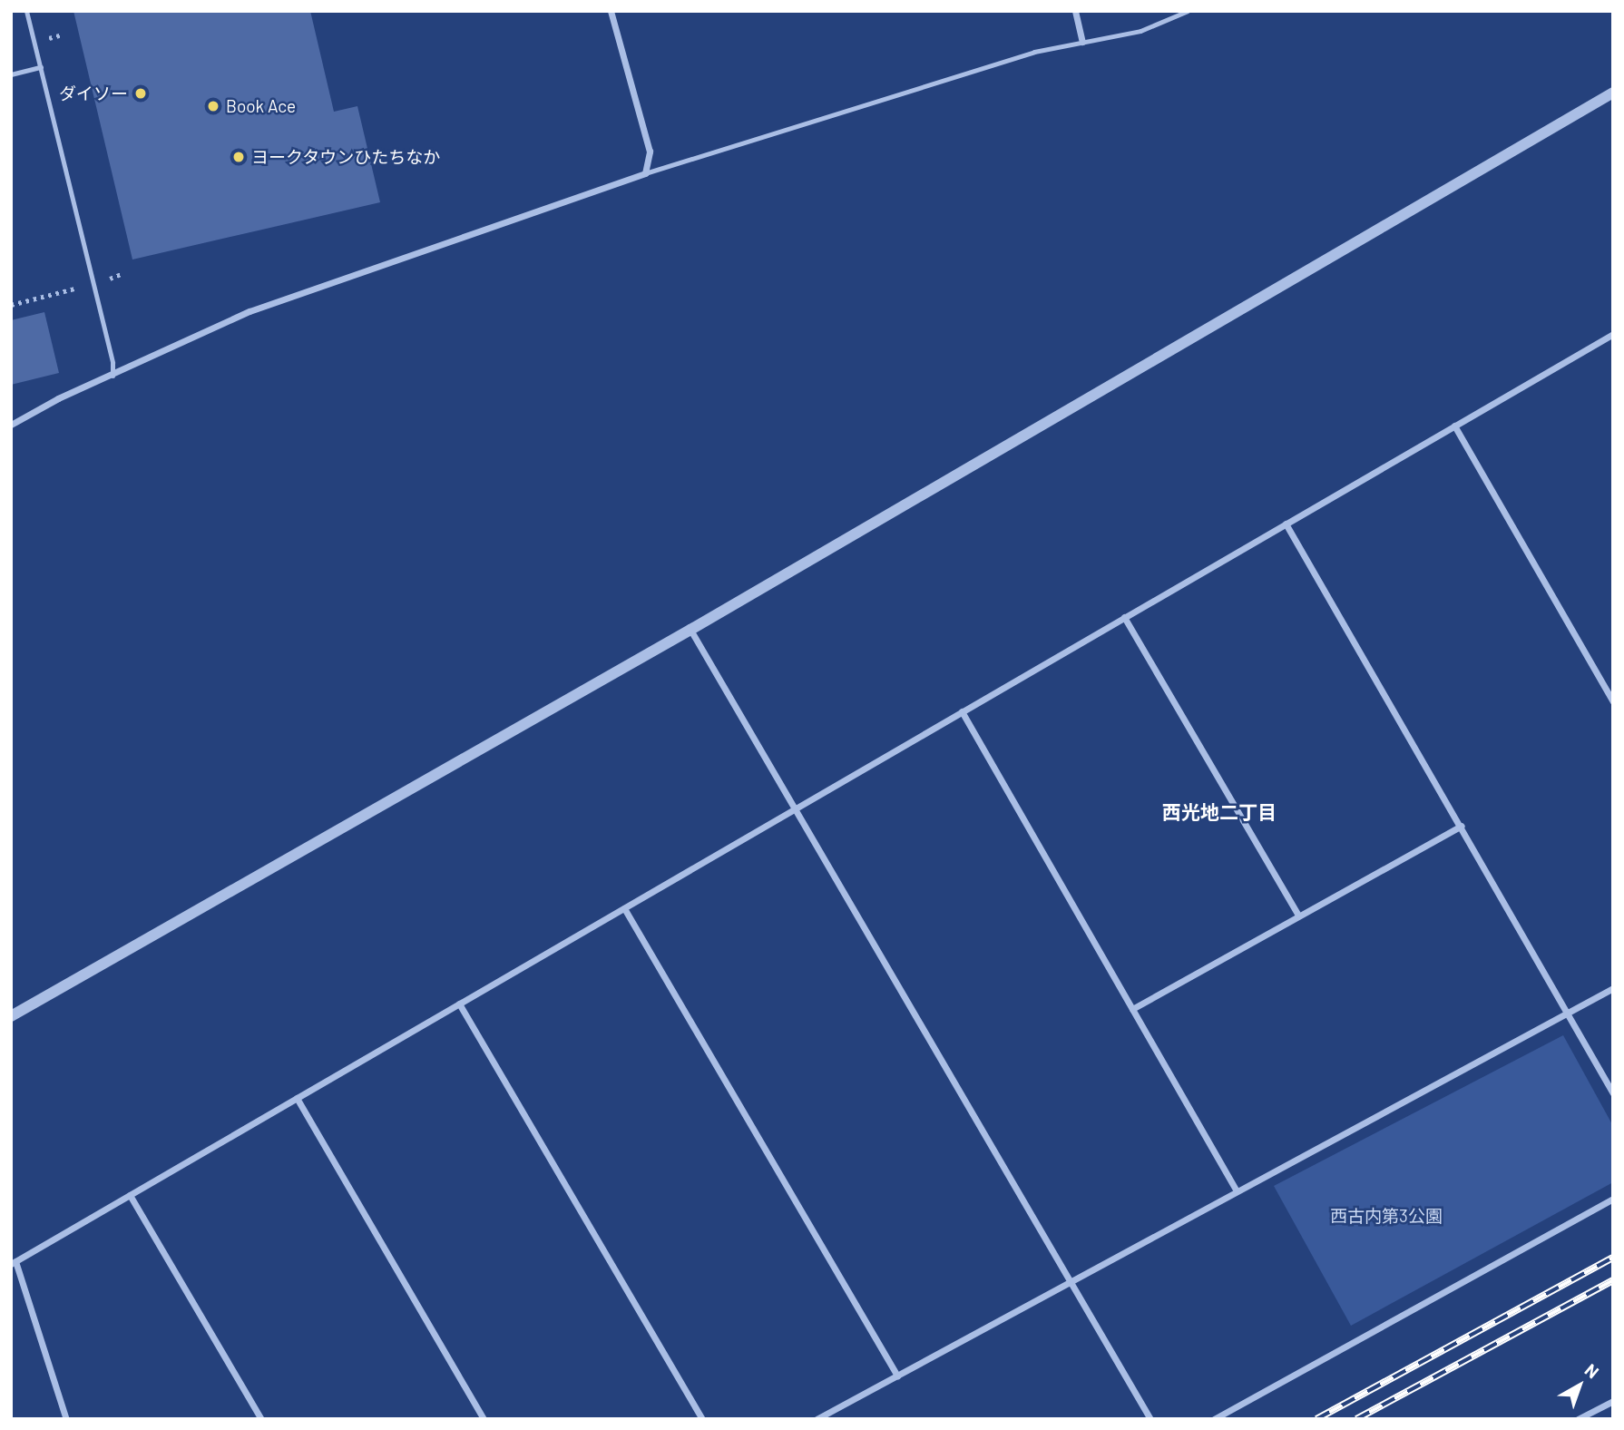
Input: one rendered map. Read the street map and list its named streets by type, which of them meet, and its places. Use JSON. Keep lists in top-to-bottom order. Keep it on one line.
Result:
{"districts":["西光地二丁目"],"parks":["西古内第3公園"],"places":["ダイソー","Book Ace","ヨークタウンひたちなか"],"north":"top right"}
